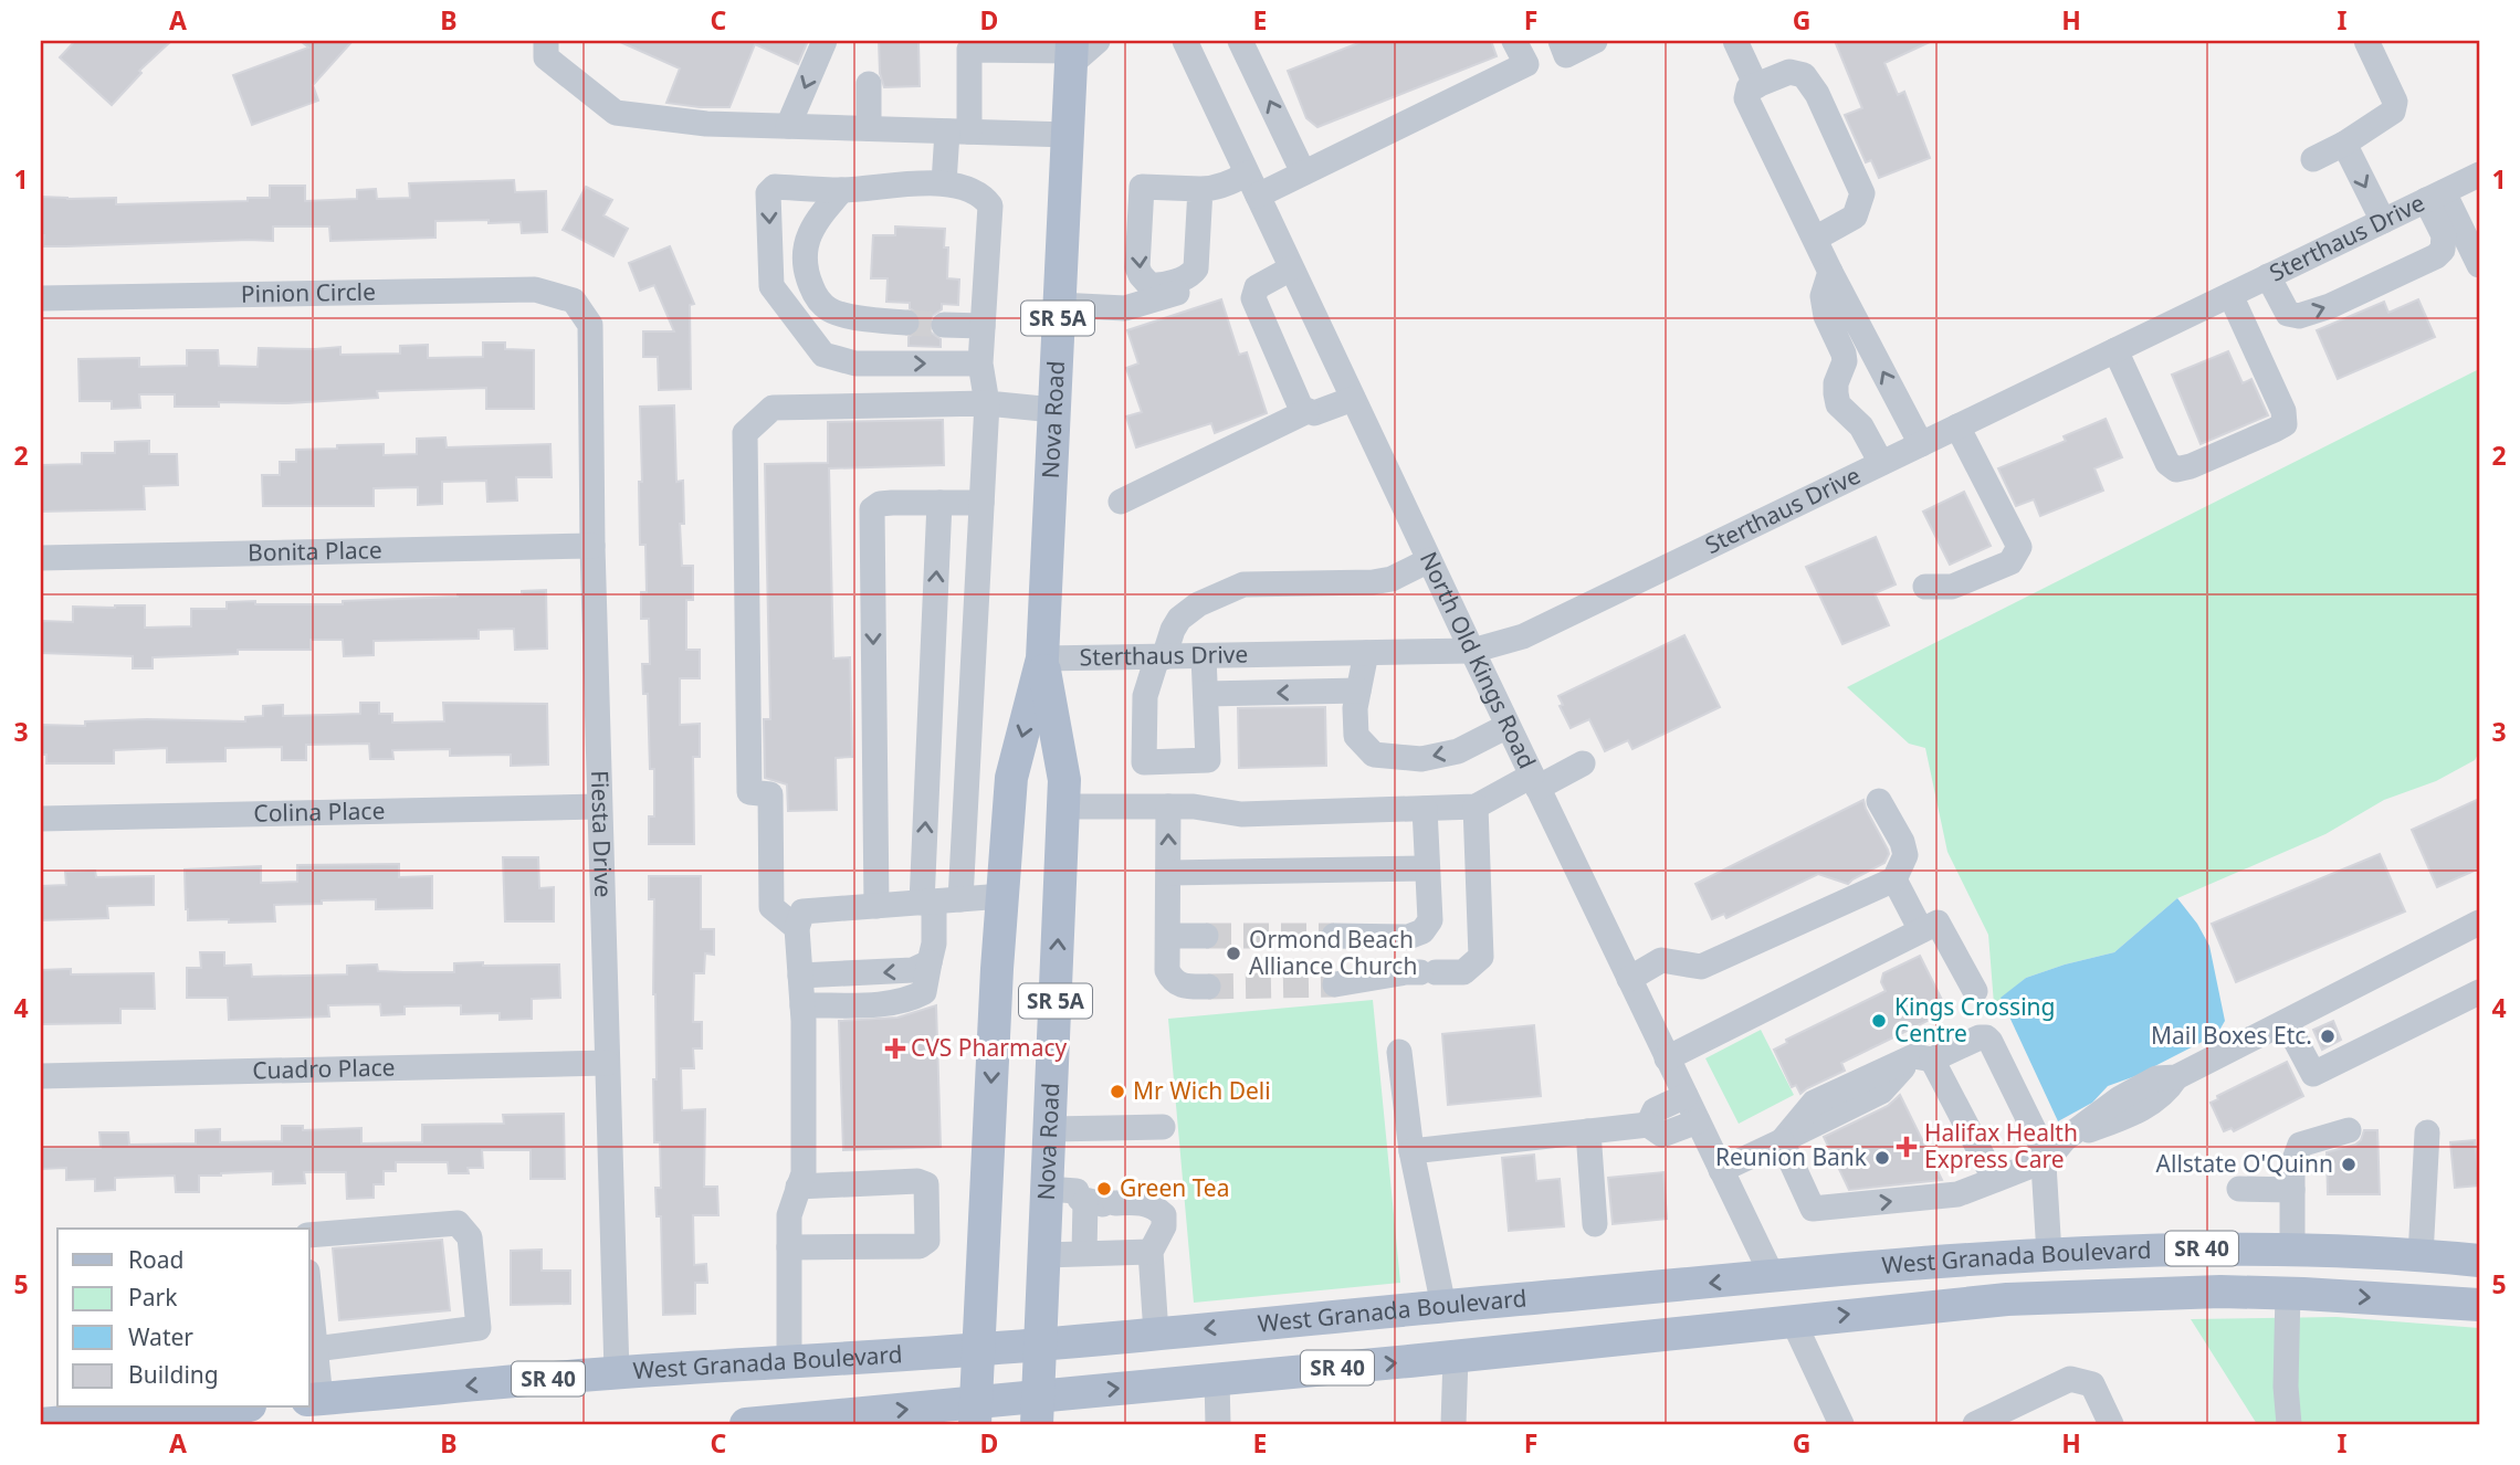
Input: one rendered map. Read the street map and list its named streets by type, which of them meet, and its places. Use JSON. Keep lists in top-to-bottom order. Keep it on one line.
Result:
{"streets":{"main road":["SR 5A","Nova Road","SR 40","West Granada Boulevard"],"street":["Sterthaus Drive","Pinion Circle","Bonita Place","North Old Kings Road","Colina Place","Fiesta Drive","Cuadro Place"]},"crossings":[["Sterthaus Drive","Nova Road"],["Sterthaus Drive","North Old Kings Road"],["Pinion Circle","Fiesta Drive"],["SR 5A","Nova Road"],["SR 5A","West Granada Boulevard"],["Nova Road","West Granada Boulevard"],["Bonita Place","Fiesta Drive"],["North Old Kings Road","West Granada Boulevard"],["Colina Place","Fiesta Drive"],["Fiesta Drive","Cuadro Place"],["Fiesta Drive","West Granada Boulevard"]],"places":{"other":["Ormond Beach Alliance Church","Kings Crossing Centre","Mail Boxes Etc.","Mr Wich Deli","Reunion Bank","Allstate O'Quinn","Green Tea"],"health":["CVS Pharmacy","Halifax Health Express Care"]},"legend":["Road","Park","Water","Building"],"grid":{"columns":["A","B","C","D","E","F","G","H","I"],"rows":["1","2","3","4","5"]}}
